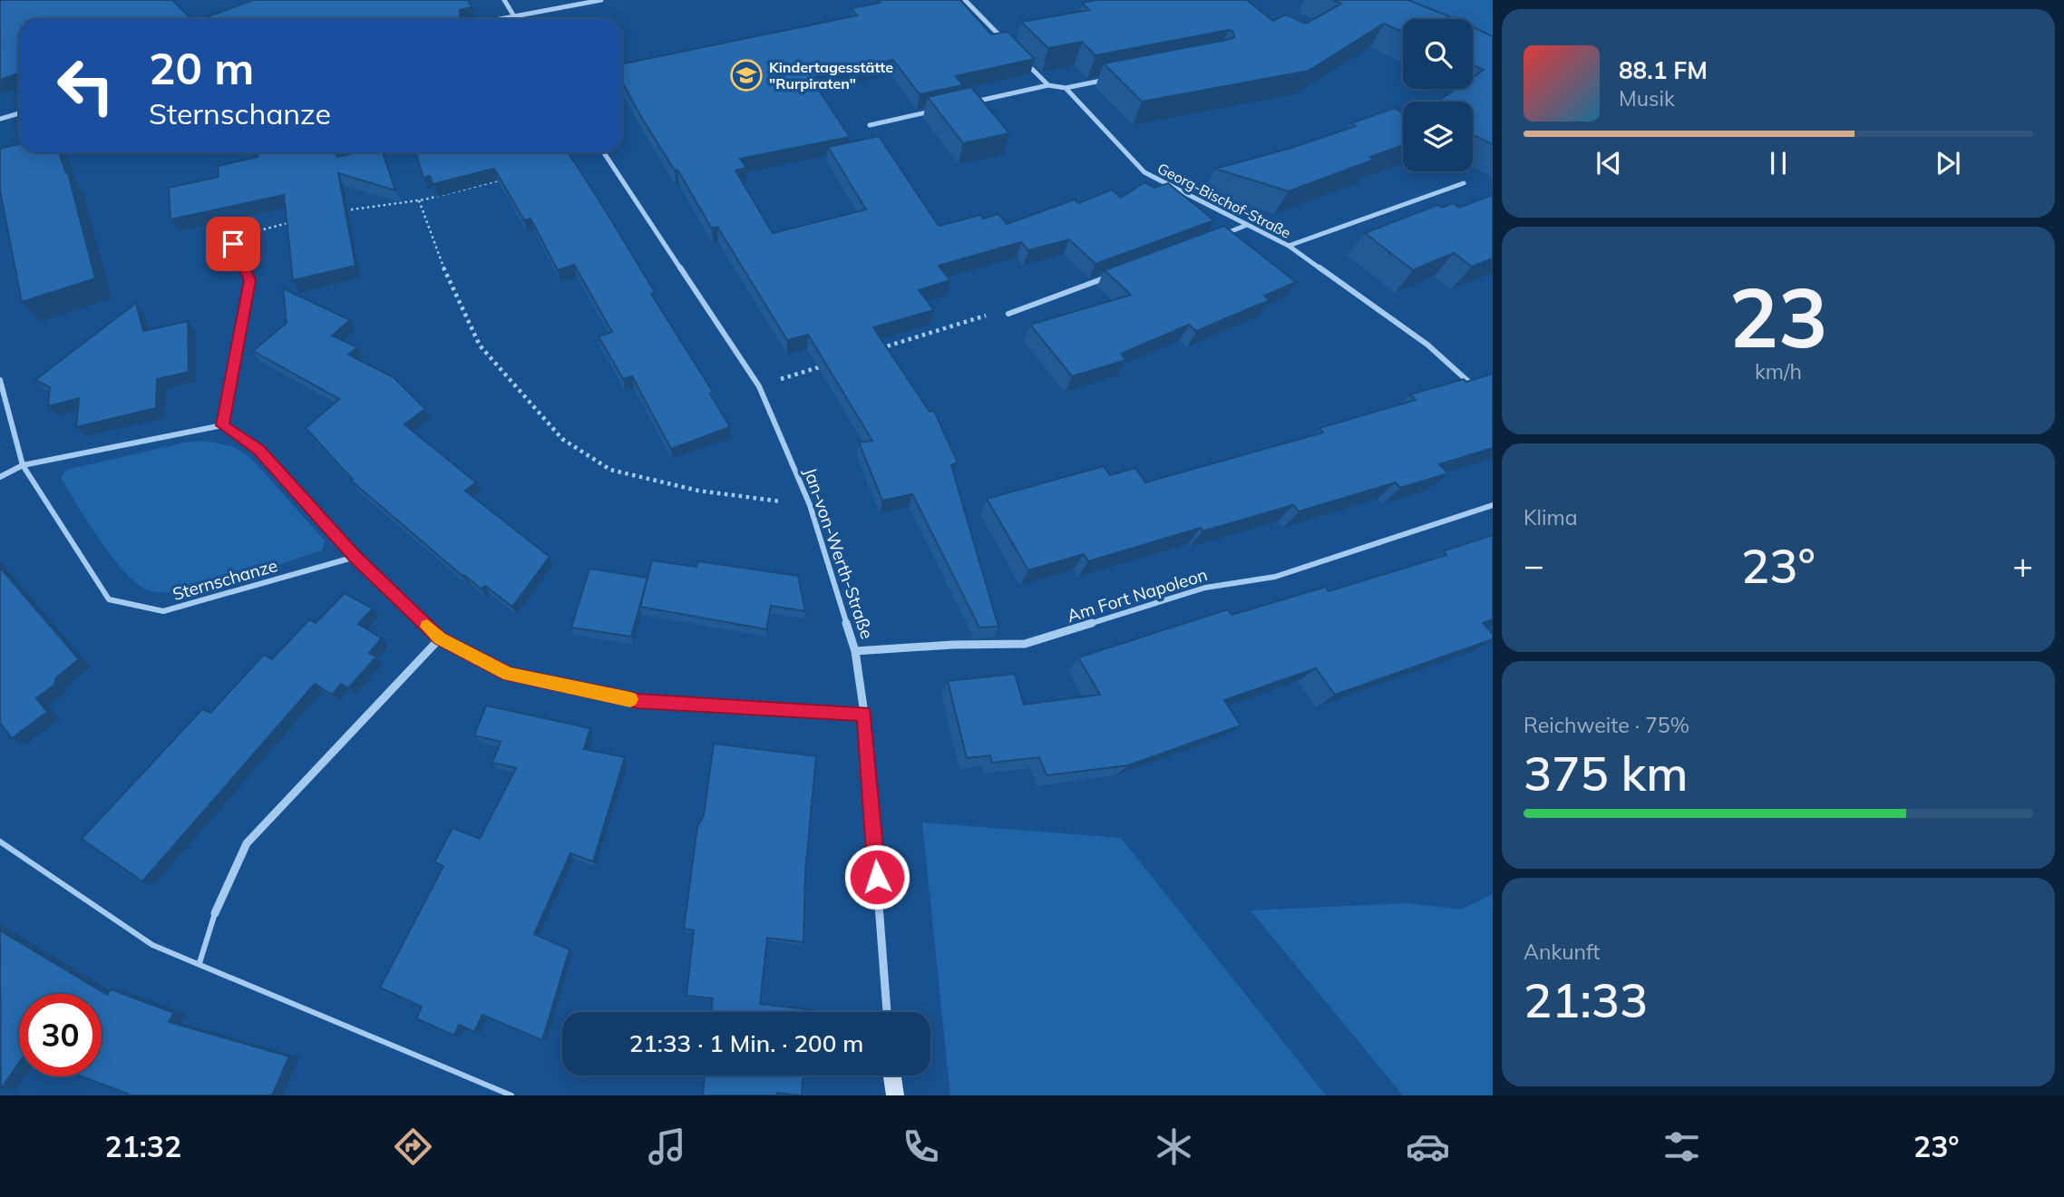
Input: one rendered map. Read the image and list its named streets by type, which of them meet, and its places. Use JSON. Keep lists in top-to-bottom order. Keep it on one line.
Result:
{"streets":{"street":["Georg-Bischof-Straße","Jan-von-Werth-Straße","Sternschanze","Am Fort Napoleon"]},"crossings":[["Jan-von-Werth-Straße","Am Fort Napoleon"]],"places":{"school or university":["Kindertagesstätte \"Rurpiraten\""]},"page":{"turn":["20 m","Sternschanze"],"song":["88.1 FM","Musik"],"tile":[["23","km/h"],"Klima",["Reichweite · 75%","375 km"],["Ankunft","21:33"]],"heat":["−","23°","+"],"limit":"30","trip":"21:33 · 1 Min. · 200 m","tabs":["21:32","23°"]}}
